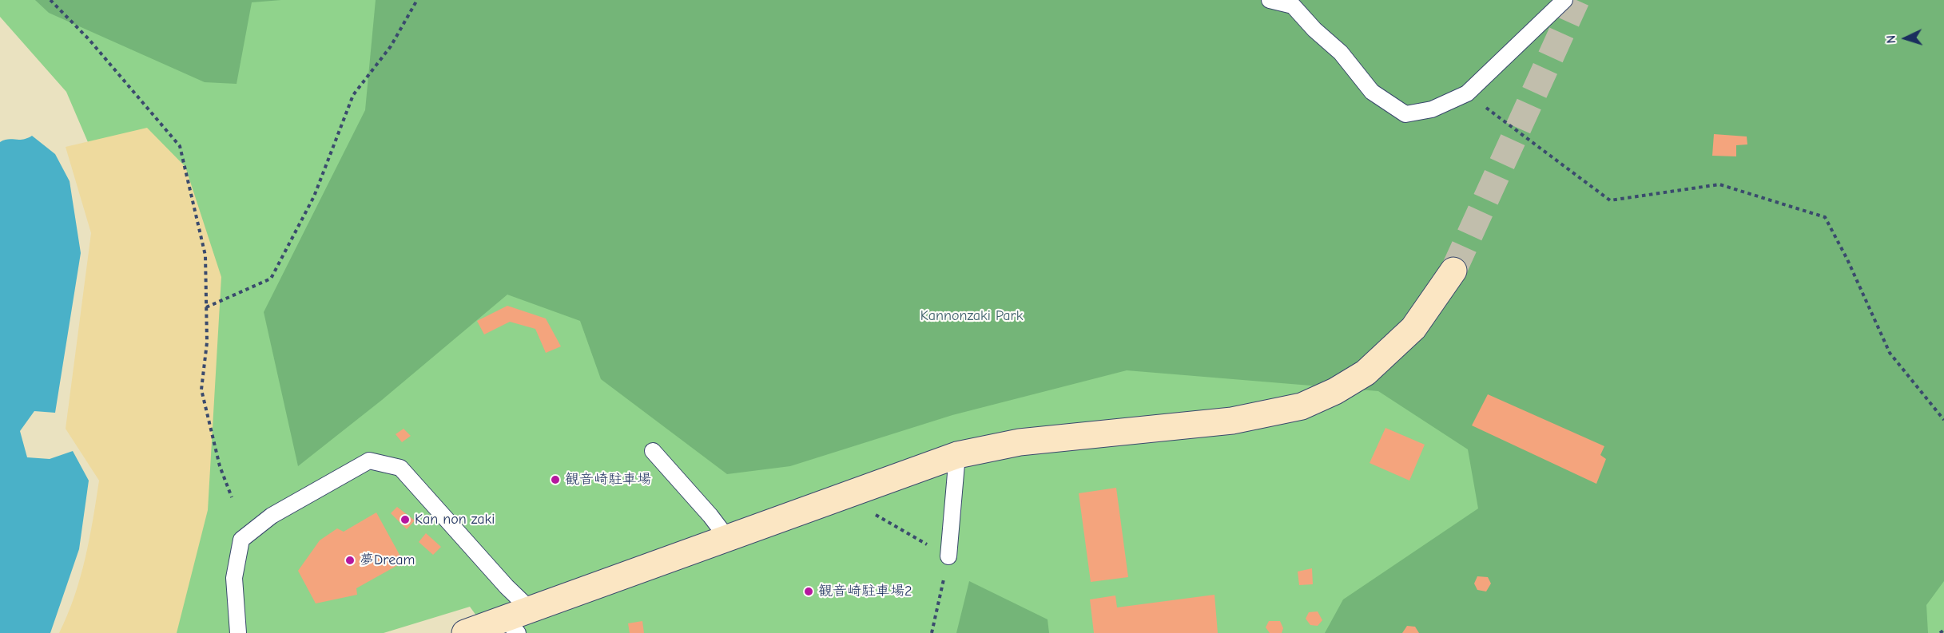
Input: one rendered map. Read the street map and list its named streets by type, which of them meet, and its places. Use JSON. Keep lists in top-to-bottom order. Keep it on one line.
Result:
{"parks":["Kannonzaki Park"],"places":["観音崎駐車場","Kan non zaki","夢Dream","観音崎駐車場2"],"north":"left"}
